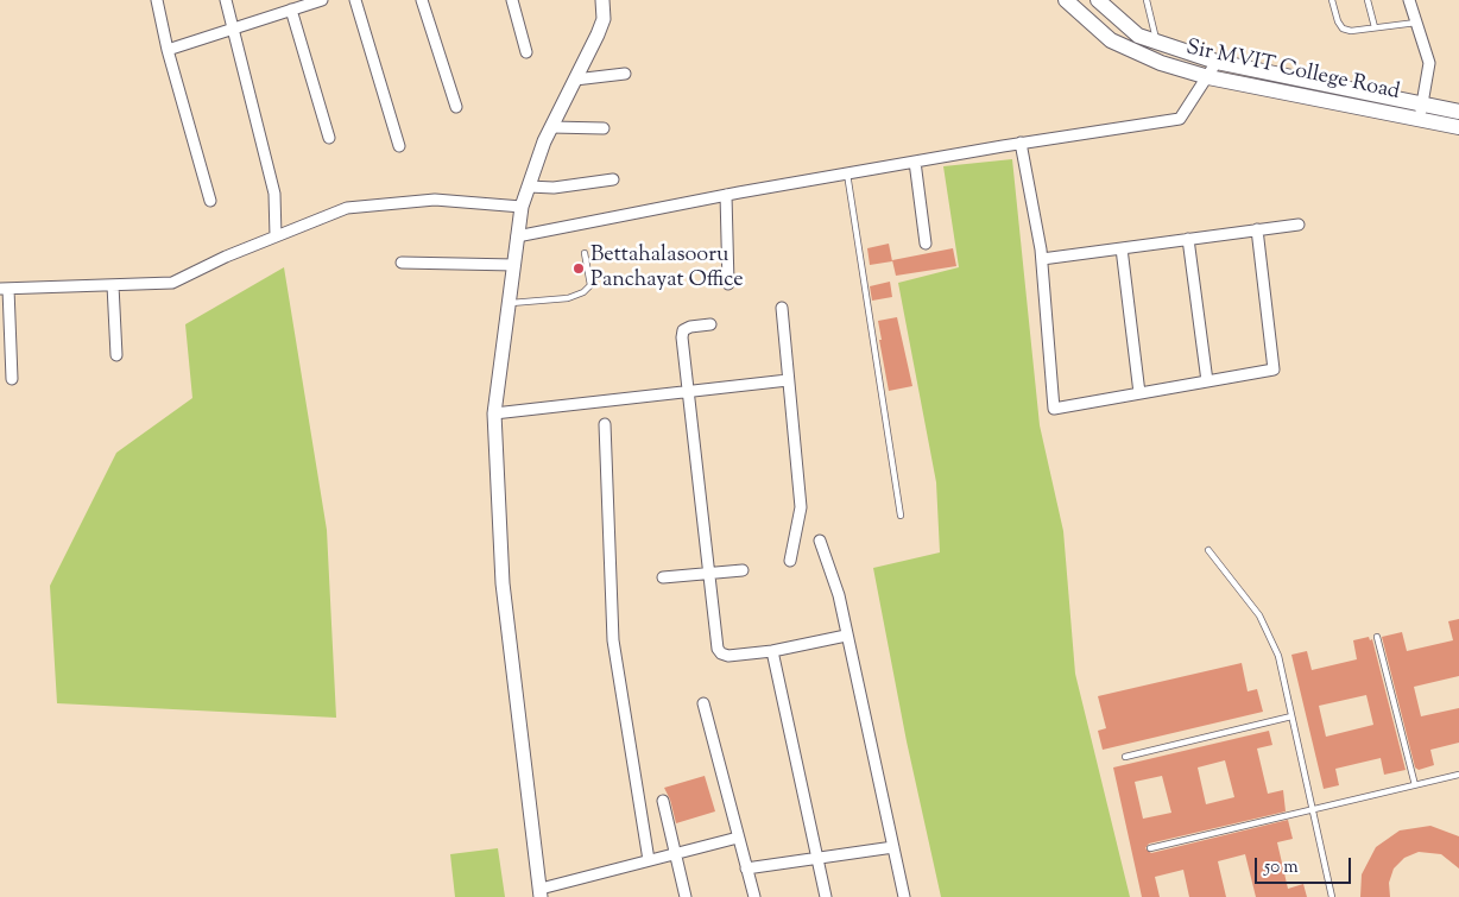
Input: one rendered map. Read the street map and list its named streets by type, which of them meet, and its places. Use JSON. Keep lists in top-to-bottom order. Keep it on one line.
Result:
{"streets":{"main road":["Sir MVIT College Road"]},"places":["Bettahalasooru Panchayat Office"],"scale_bar":"50 m"}
